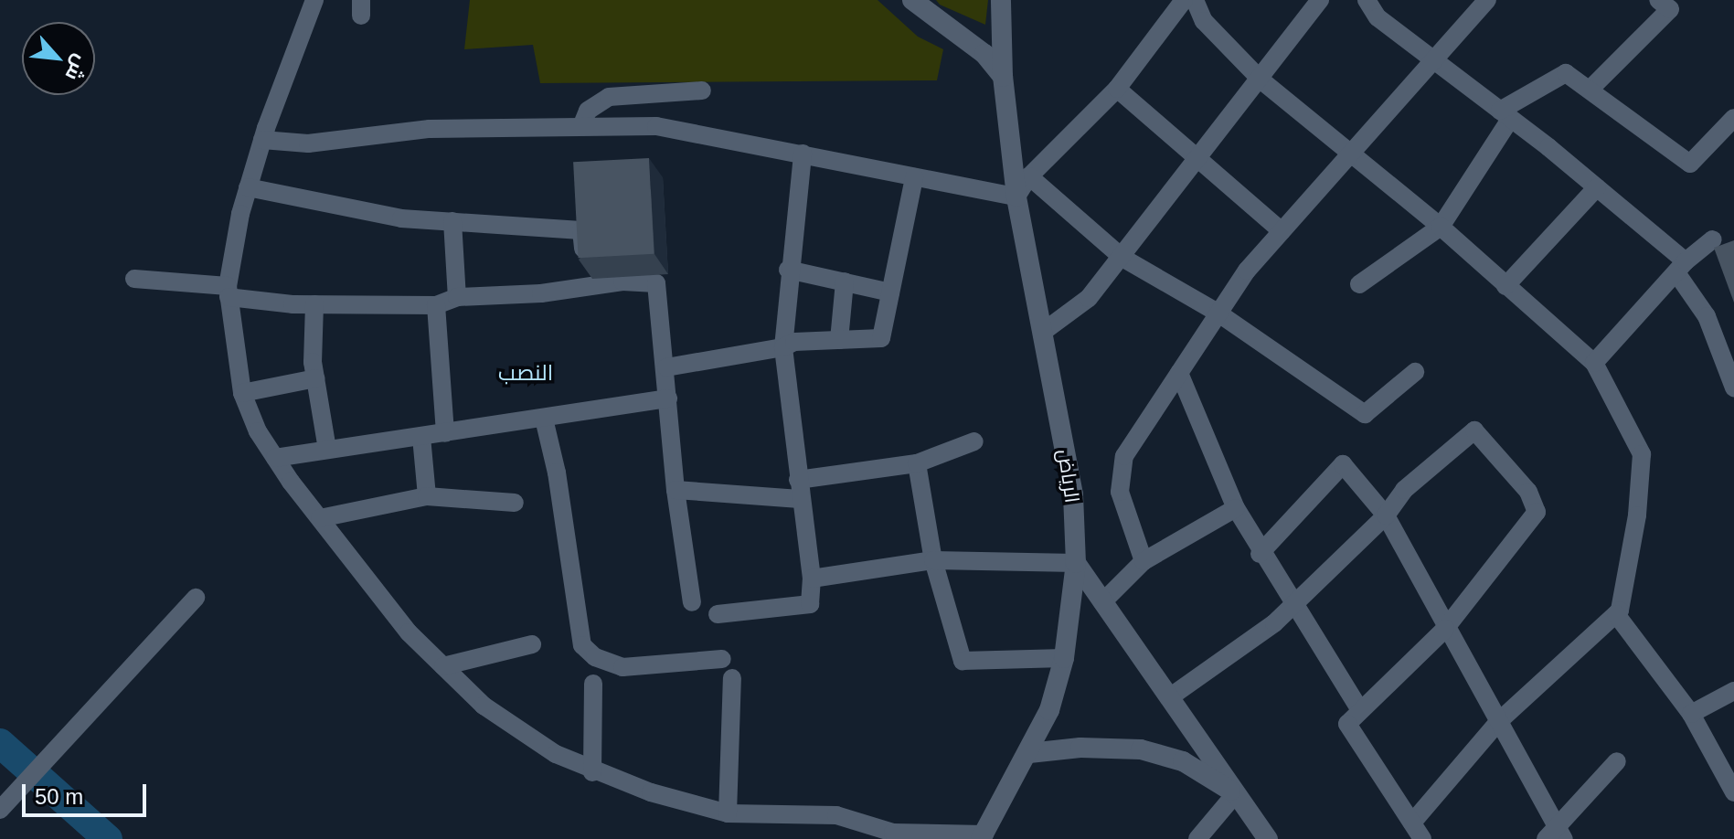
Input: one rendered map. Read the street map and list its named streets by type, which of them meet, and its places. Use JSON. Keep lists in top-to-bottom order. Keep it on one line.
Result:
{"streets":{"street":["الرياض"]},"districts":["النصب"],"scale_bar":"50 m","north":"bottom right"}
